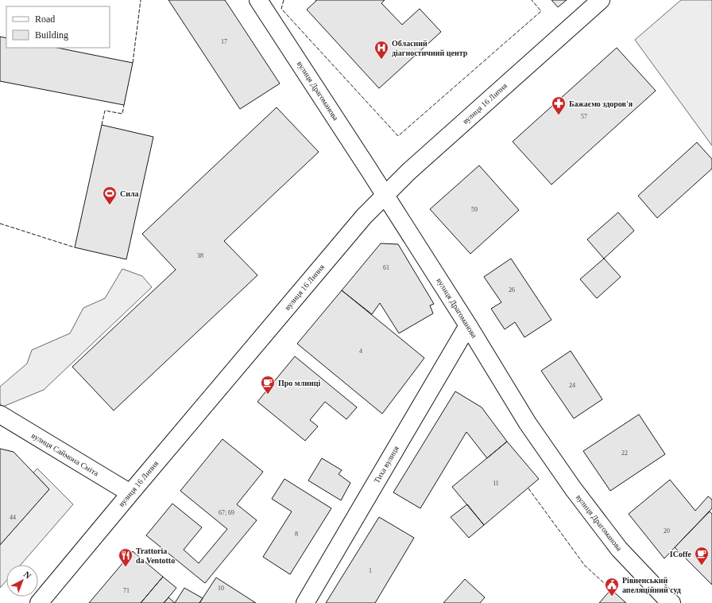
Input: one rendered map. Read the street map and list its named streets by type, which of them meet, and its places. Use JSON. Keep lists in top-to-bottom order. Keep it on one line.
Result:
{"streets":{"street":["вулиця Драгоманова","вулиця 16 Липня","вулиця Саймона Сміта","Тиха вулиця"]},"crossings":[["вулиця Драгоманова","вулиця 16 Липня"],["вулиця Драгоманова","Тиха вулиця"],["вулиця 16 Липня","вулиця Саймона Сміта"]],"places":{"hospital":["Обласний діагностичний центр"],"pharmacy":["Бажаємо здоров'я"],"sports":["Сила"],"cafe":["Про млинці","ICoffe"],"restaurant":["Trattoria da Ventotto"],"public building":["Рівненський апеляційний суд"]},"house_numbers":["17","57","59","38","61","26","4","24","22","11","67; 69","44","20","8","1","10","71"],"legend":["Road","Building"],"north":"top right"}
